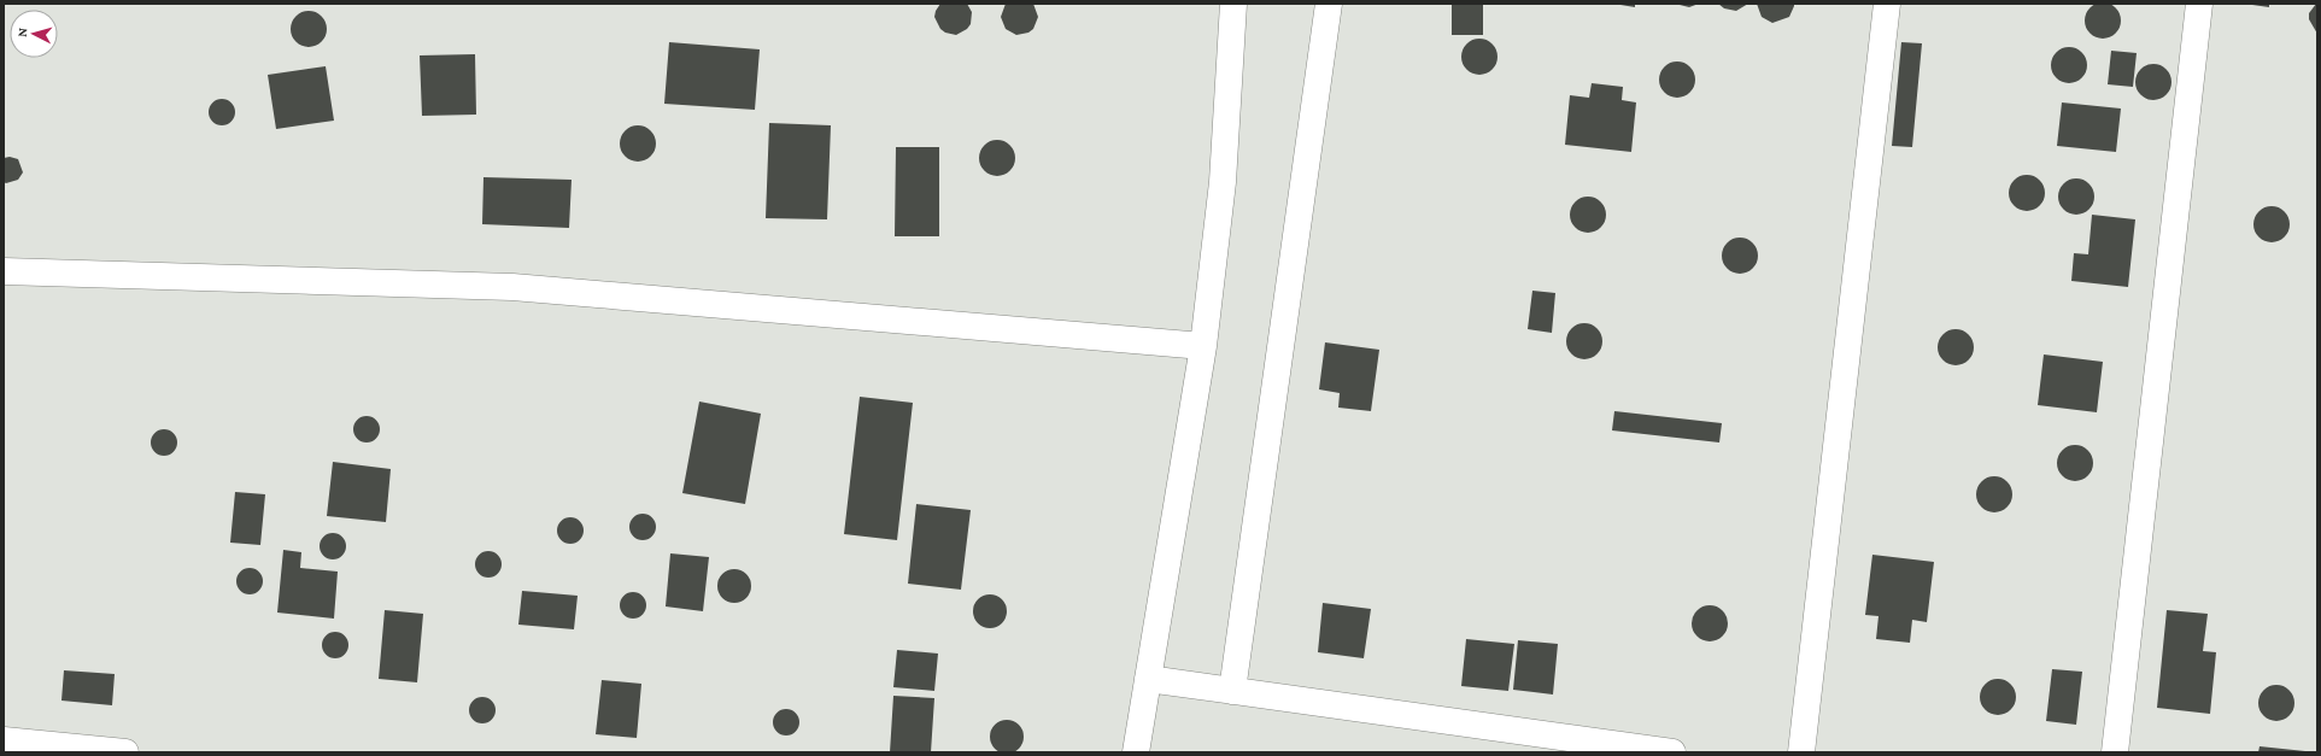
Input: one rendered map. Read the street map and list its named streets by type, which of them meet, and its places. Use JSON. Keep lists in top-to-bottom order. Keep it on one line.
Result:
{"north":"left"}
